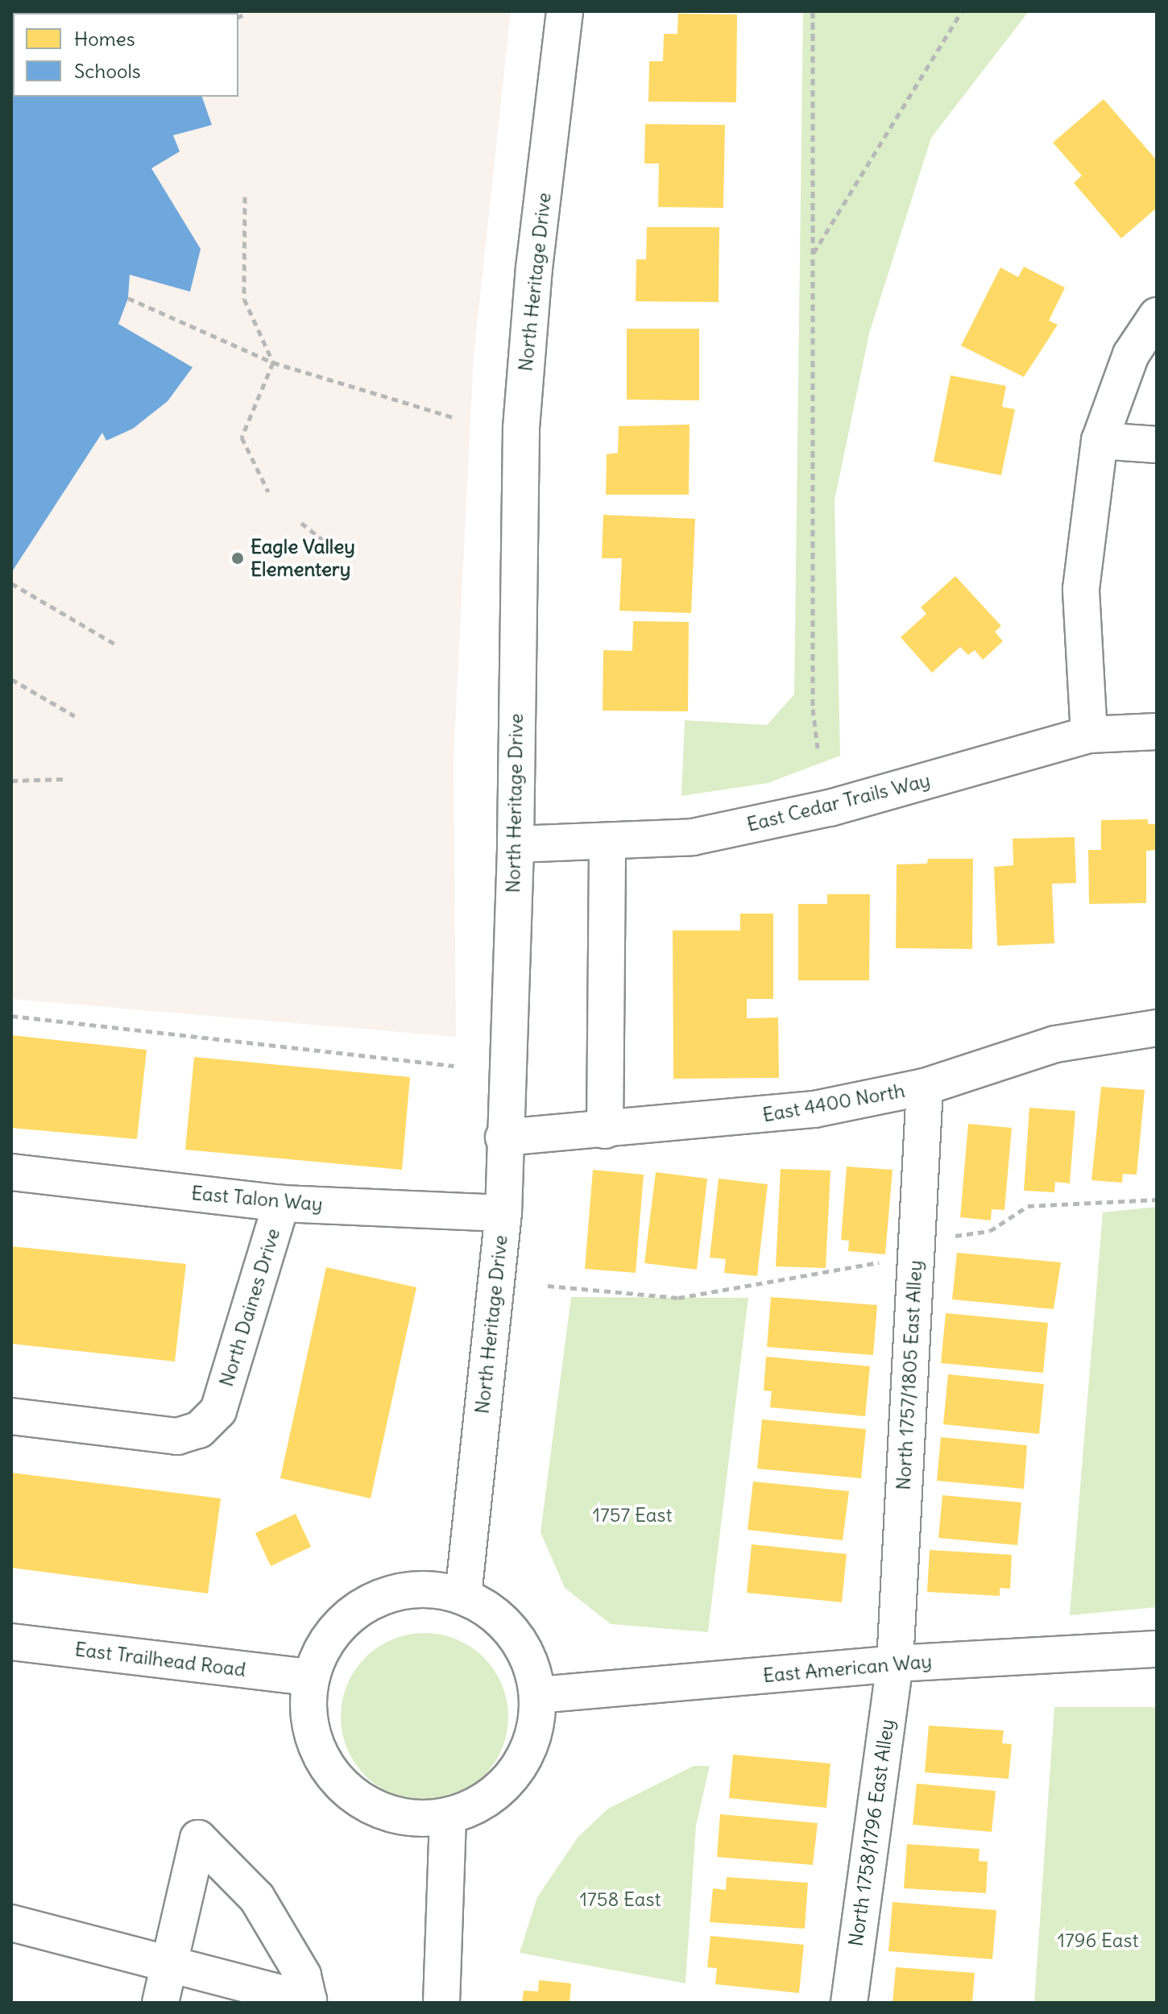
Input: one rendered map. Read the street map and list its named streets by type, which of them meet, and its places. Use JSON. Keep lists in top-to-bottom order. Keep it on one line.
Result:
{"streets":{"street":["North Heritage Drive","East Cedar Trails Way","East 4400 North","East Talon Way","North Daines Drive","North 1757/1805 East Alley","East Trailhead Road","East American Way","North 1758/1796 East Alley"]},"crossings":[["North Heritage Drive","East Cedar Trails Way"],["North Heritage Drive","East 4400 North"],["North Heritage Drive","East Talon Way"],["North Heritage Drive","East Trailhead Road"],["North Heritage Drive","East American Way"],["East 4400 North","North 1757/1805 East Alley"],["East Talon Way","North Daines Drive"],["North 1757/1805 East Alley","East American Way"],["North 1757/1805 East Alley","North 1758/1796 East Alley"],["East Trailhead Road","East American Way"],["East American Way","North 1758/1796 East Alley"]],"parks":["1757 East","1758 East","1796 East"],"places":["Eagle Valley Elementery"],"legend":["Homes","Schools"]}
